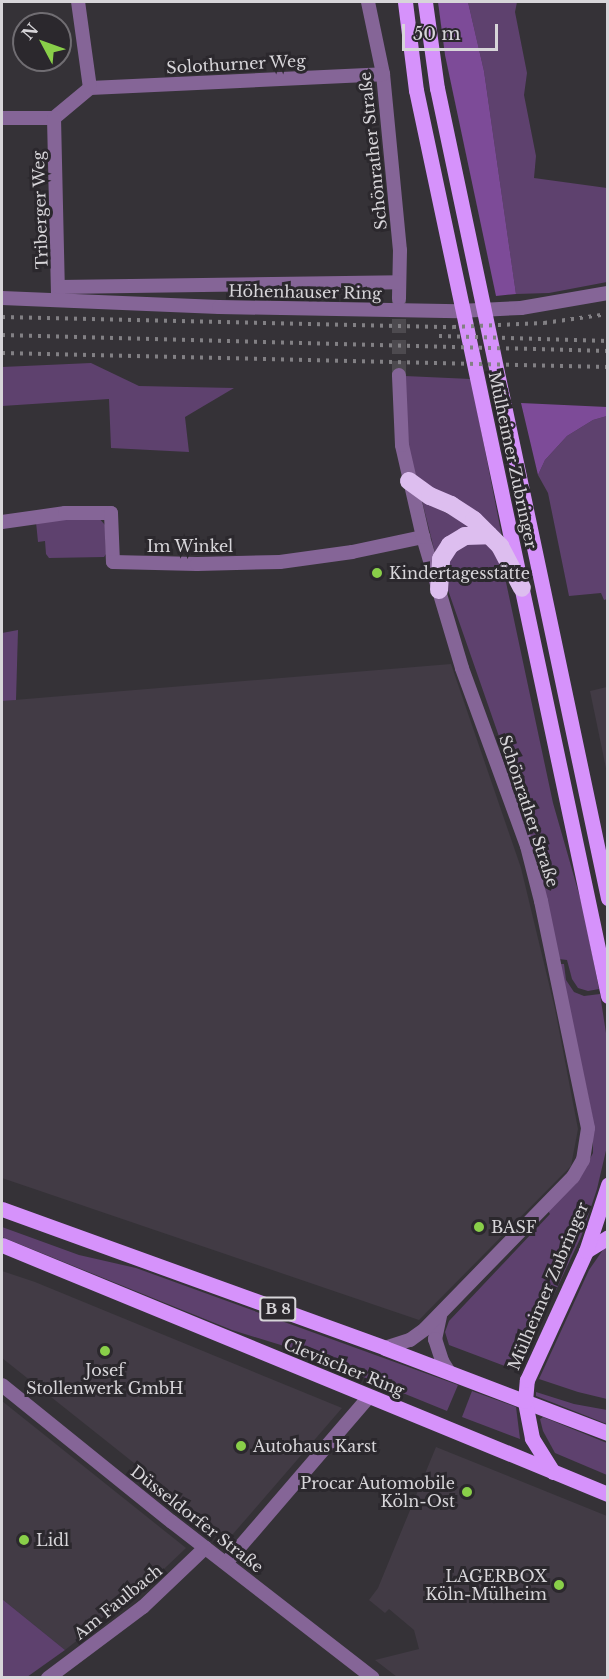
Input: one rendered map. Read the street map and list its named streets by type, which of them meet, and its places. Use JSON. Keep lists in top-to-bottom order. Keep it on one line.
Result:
{"streets":{"main road":["Mülheimer Zubringer","B 8","Clevischer Ring"],"street":["Solothurner Weg","Schönrather Straße","Triberger Weg","Höhenhauser Ring","Im Winkel","Düsseldorfer Straße","Am Faulbach"]},"crossings":[["Solothurner Weg","Schönrather Straße"],["Schönrather Straße","Höhenhauser Ring"],["Schönrather Straße","Im Winkel"],["Schönrather Straße","Clevischer Ring"],["Triberger Weg","Höhenhauser Ring"],["Mülheimer Zubringer","Clevischer Ring"],["Düsseldorfer Straße","Am Faulbach"]],"places":["Kindertagesstätte","BASF","Josef Stollenwerk GmbH","Autohaus Karst","Procar Automobile Köln-Ost","Lidl","LAGERBOX Köln-Mülheim"],"scale_bar":"50 m","north":"top left"}
